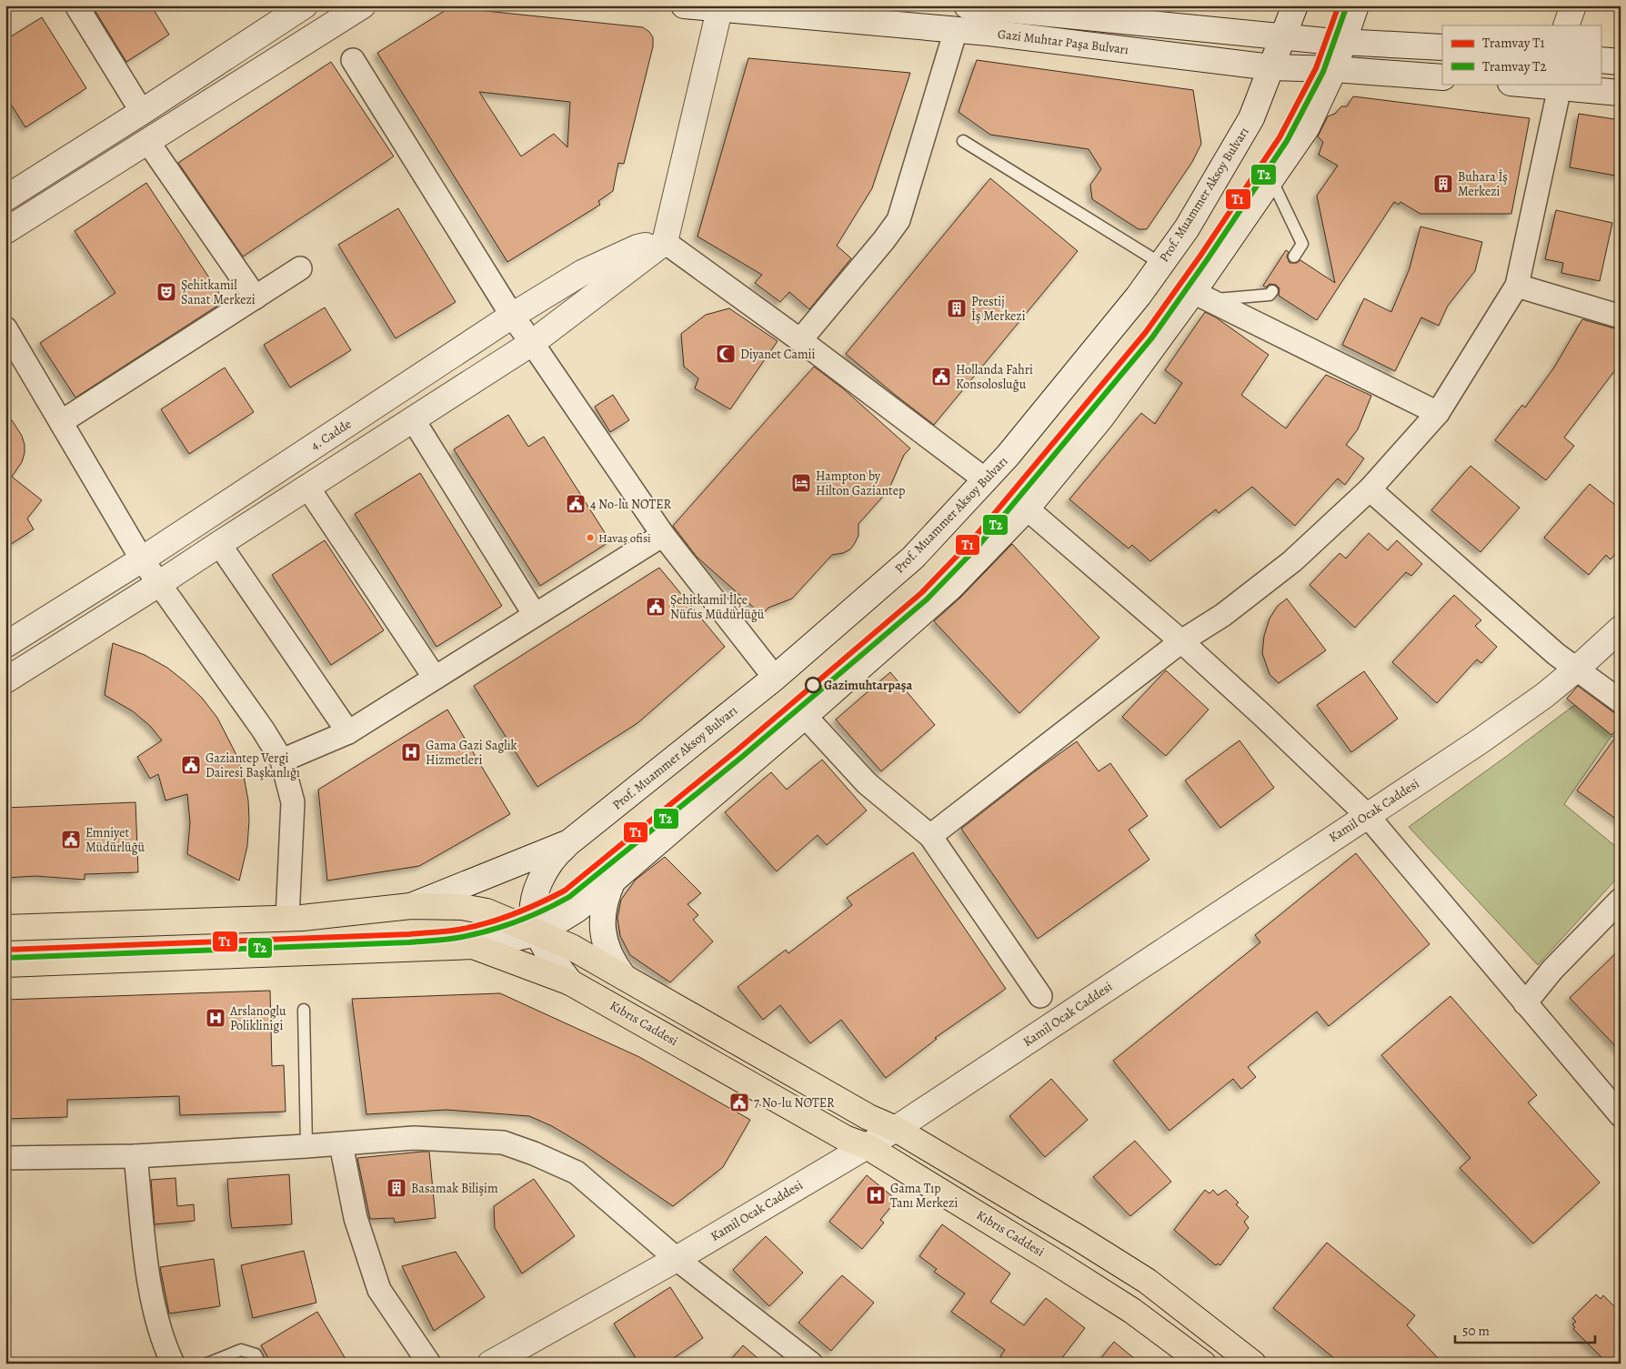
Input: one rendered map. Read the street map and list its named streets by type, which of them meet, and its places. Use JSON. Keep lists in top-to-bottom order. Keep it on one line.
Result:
{"streets":{"main road":["Gazi Muhtar Paşa Bulvarı","Prof. Muammer Aksoy Bulvarı","4. Cadde","Kamil Ocak Caddesi","Kıbrıs Caddesi"]},"crossings":[["Gazi Muhtar Paşa Bulvarı","Prof. Muammer Aksoy Bulvarı"],["Kamil Ocak Caddesi","Kıbrıs Caddesi"]],"places":{"building":["Buhara İş Merkezi","Prestij İş Merkezi","Basamak Bilişim"],"theatre":["Şehitkamil Sanat Merkezi"],"mosque":["Diyanet Camii"],"public building":["Hollanda Fahri Konsolosluğu","4 No-lu NOTER","Şehitkamil İlçe Nüfus Müdürlüğü","Gaziantep Vergi Dairesi Başkanlığı","Emniyet Müdürlüğü","7 No-lu NOTER"],"hotel":["Hampton by Hilton Gaziantep"],"other":["Havaş ofisi","Gazimuhtarpaşa"],"hospital":["Gama Gazi Saglık Hizmetleri","Arslanoglu Poliklinigi","Gama Tıp Tanı Merkezi"]},"lines":["tram line T1","tram line T2"],"legend":["Tramvay T1","Tramvay T2"],"scale_bar":"50 m"}
